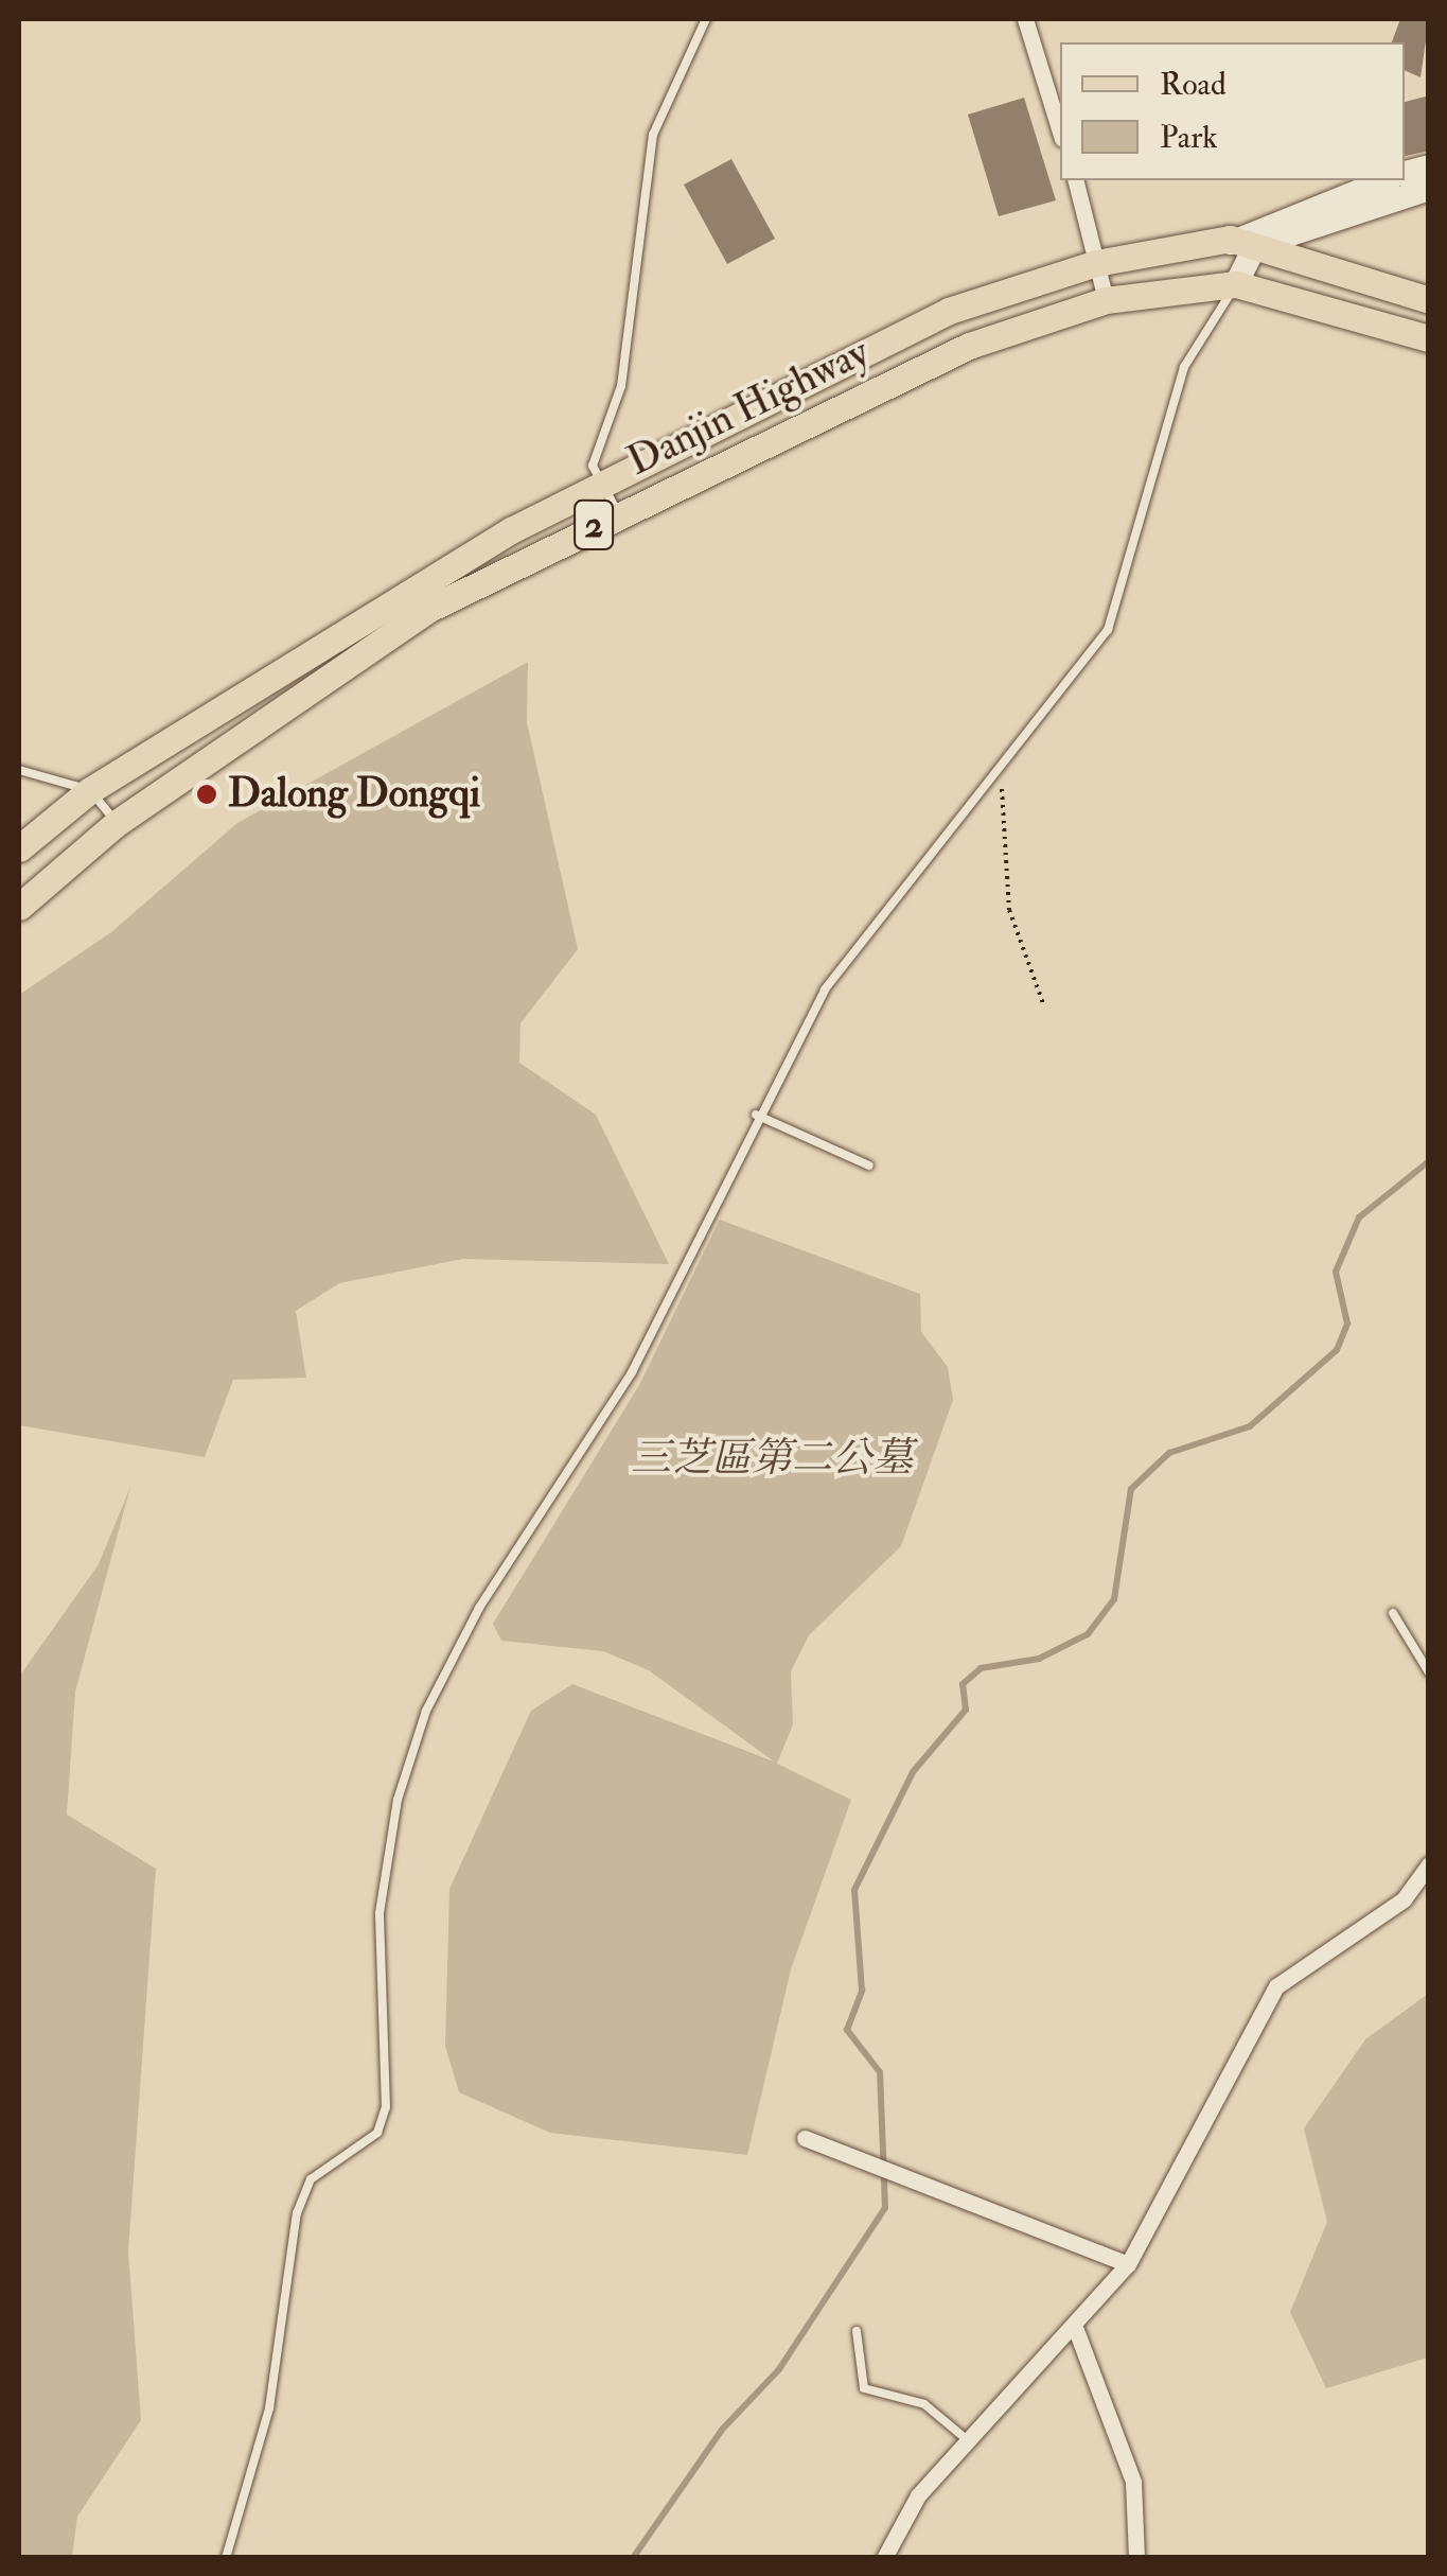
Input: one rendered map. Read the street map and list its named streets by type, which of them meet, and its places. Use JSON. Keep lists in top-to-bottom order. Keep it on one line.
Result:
{"streets":{"main road":["Danjin Highway","2"]},"crossings":[["Danjin Highway","2"]],"parks":["三芝區第二公墓"],"places":["Dalong Dongqi"],"legend":["Road","Park"]}
